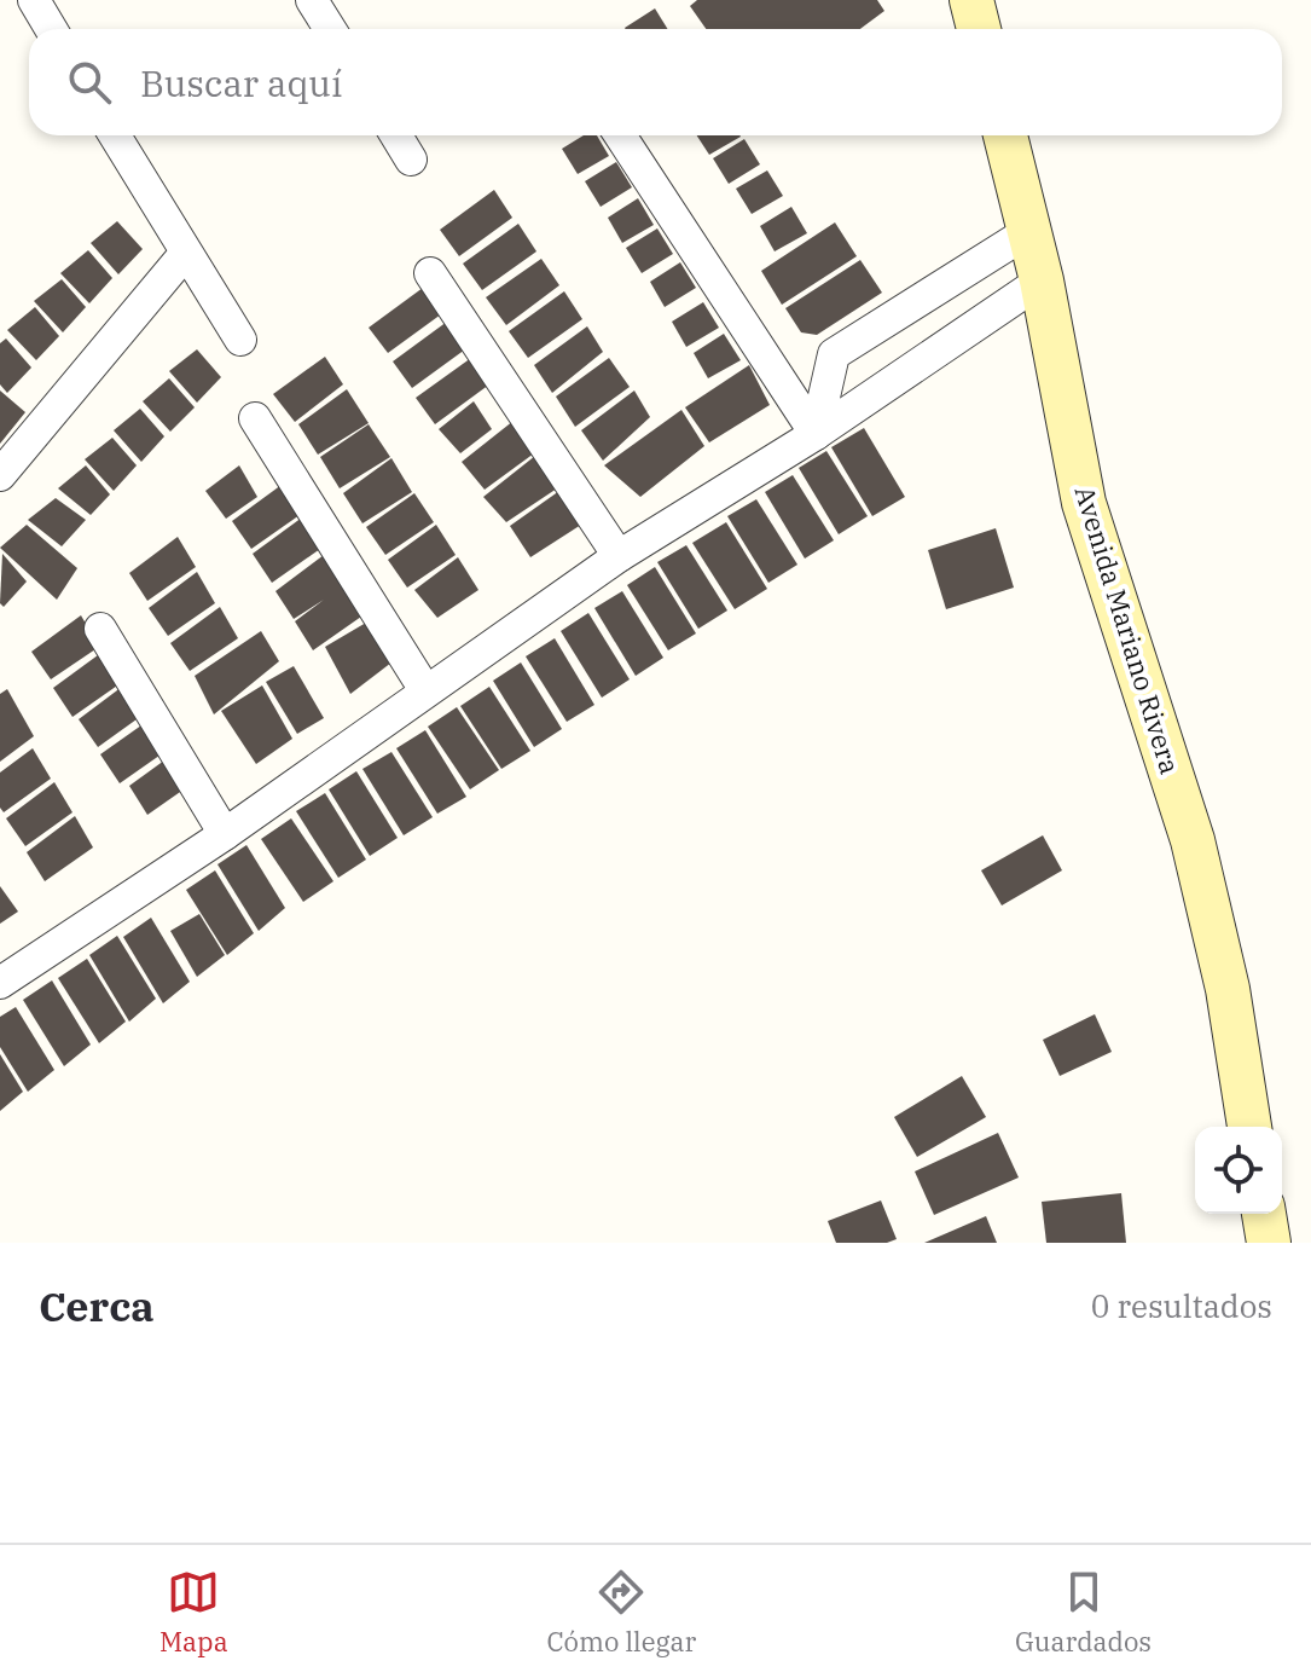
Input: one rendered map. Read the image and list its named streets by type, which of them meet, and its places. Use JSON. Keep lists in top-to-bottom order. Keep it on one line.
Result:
{"streets":{"main road":["Avenida Mariano Rivera"]},"page":{"search":"Buscar aquí","heading":["Cerca","0 resultados"],"nav":["Mapa","Cómo llegar","Guardados"]}}
